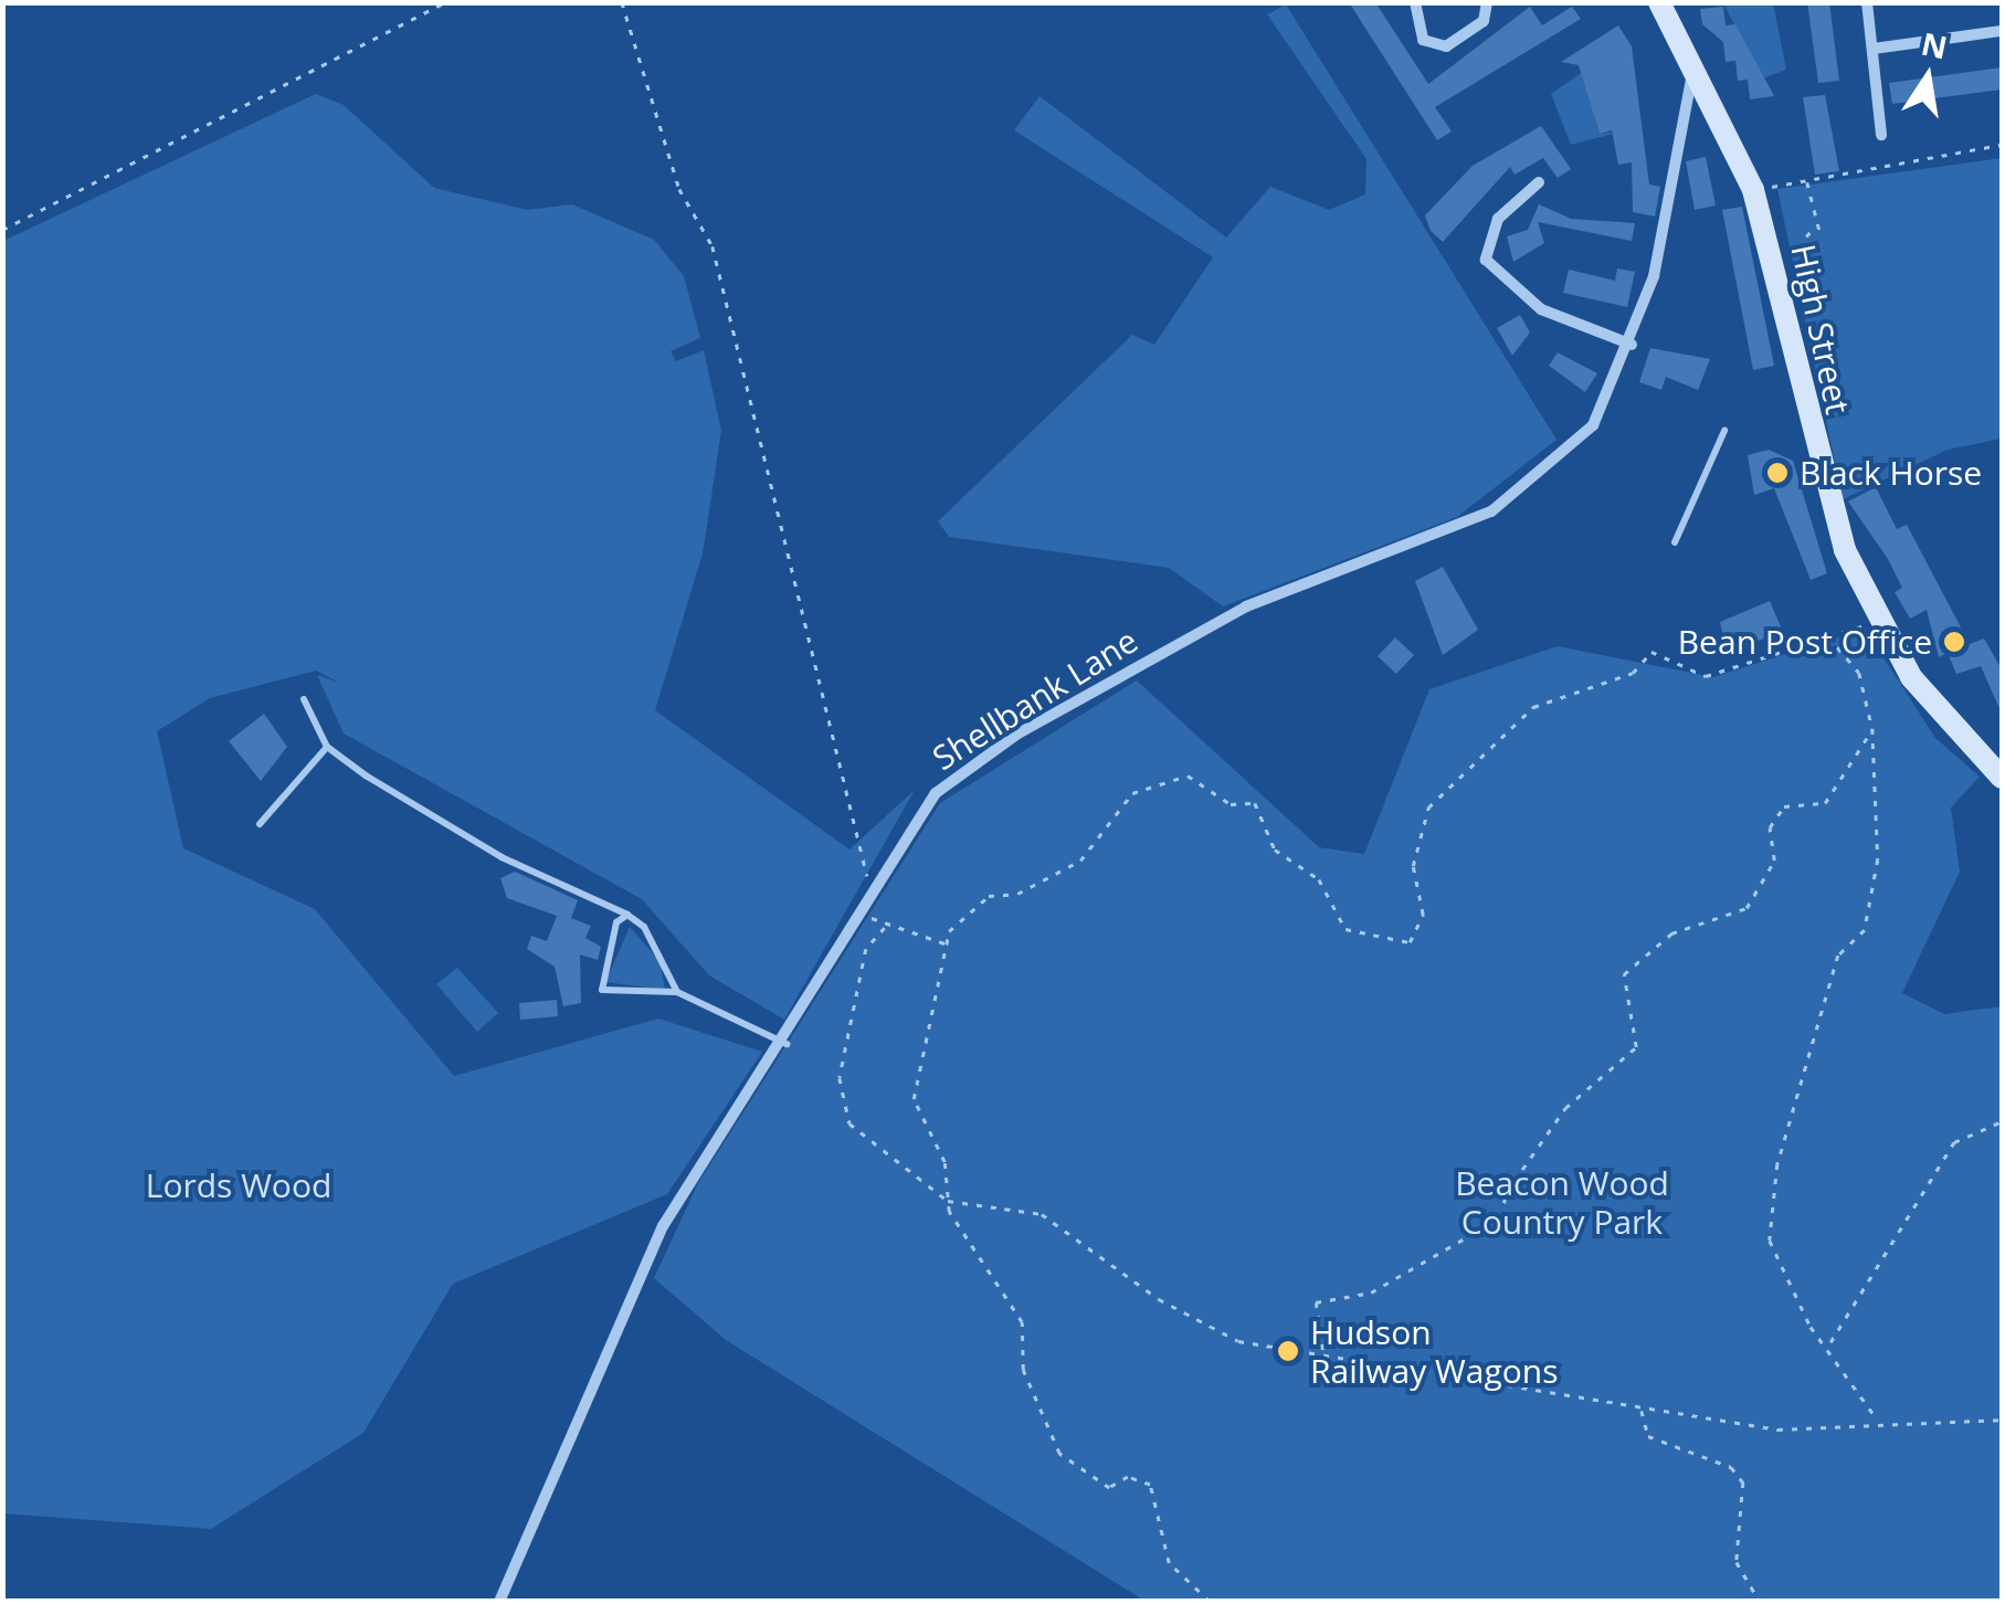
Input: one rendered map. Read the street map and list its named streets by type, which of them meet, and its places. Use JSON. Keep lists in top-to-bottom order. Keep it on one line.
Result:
{"streets":{"main road":["High Street"],"street":["Shellbank Lane"]},"crossings":[["High Street","Shellbank Lane"]],"parks":["Beacon Wood Country Park","Lords Wood"],"places":["Black Horse","Bean Post Office","Hudson Railway Wagons"],"north":"top"}
